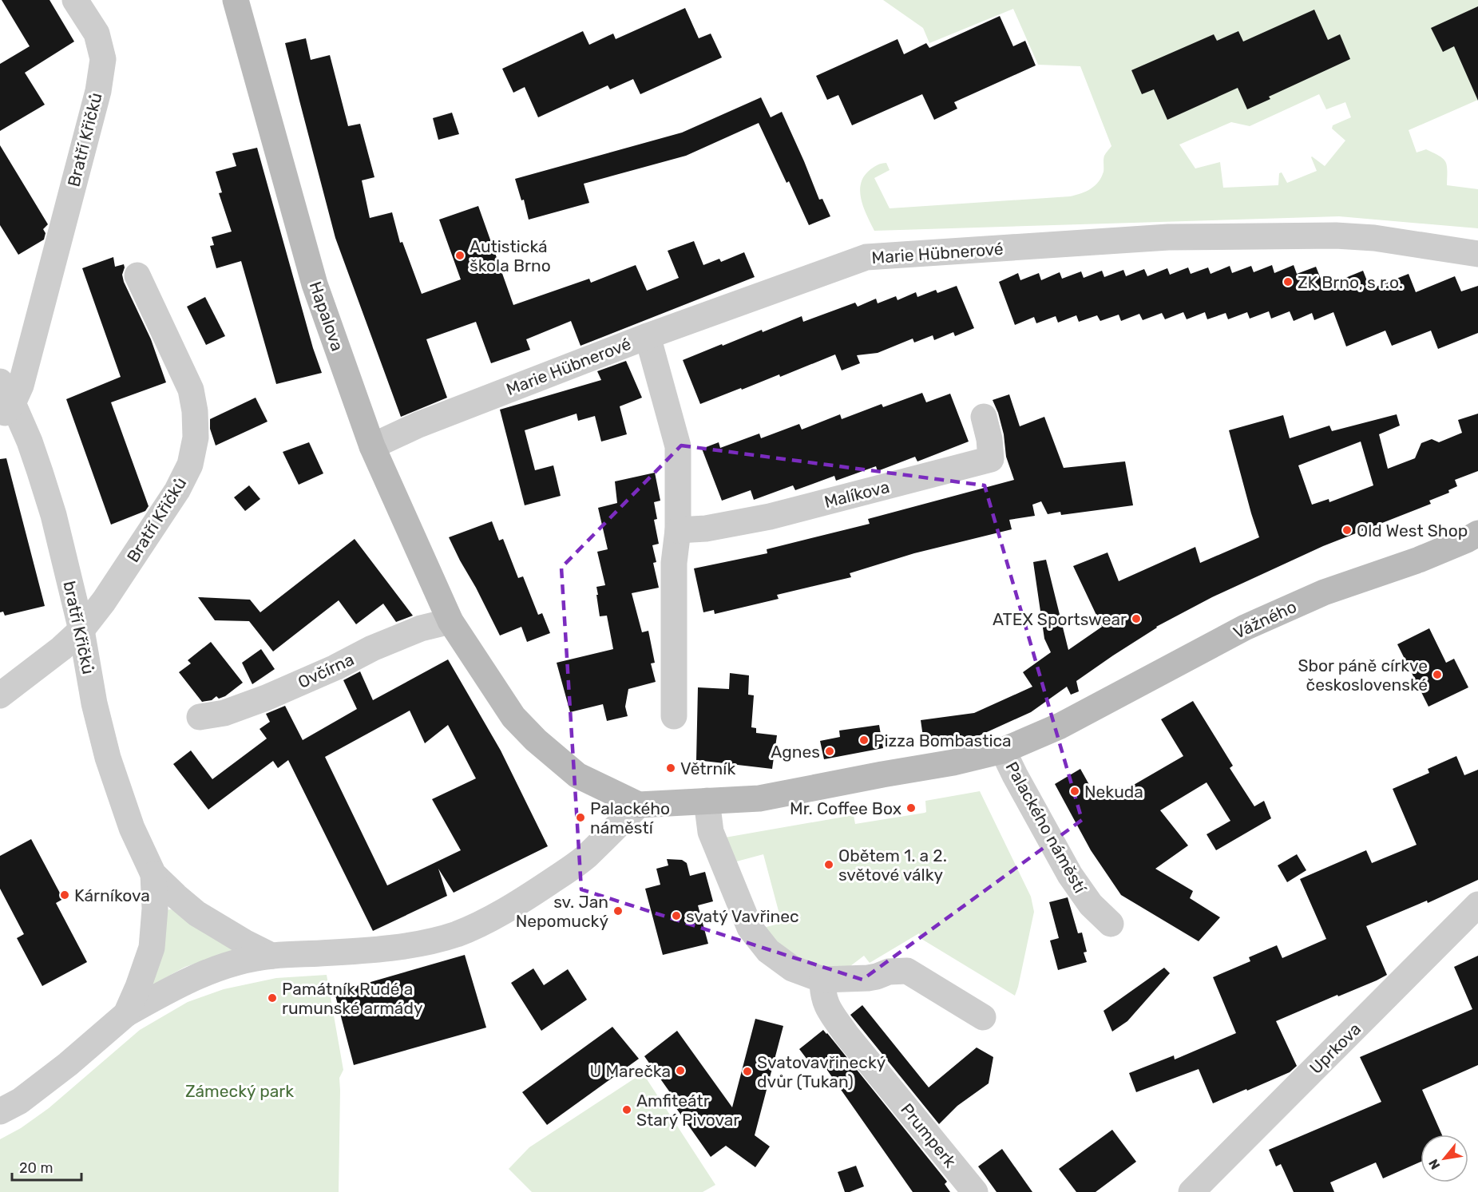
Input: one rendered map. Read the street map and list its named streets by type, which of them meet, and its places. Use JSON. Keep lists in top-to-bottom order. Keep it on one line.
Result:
{"streets":{"street":["Bratří Křičků","Marie Hübnerové","Hapalova","Malíkova","Vážného","bratří Křičků","Ovčírna","Palackého náměstí","Uprkova","Prumperk"]},"crossings":[["Bratří Křičků","bratří Křičků"],["Marie Hübnerové","Hapalova"],["Hapalova","Ovčírna"],["Hapalova","Palackého náměstí"],["Vážného","Palackého náměstí"],["Ovčírna","Palackého náměstí"]],"parks":["Zámecký park"],"places":["Autistická škola Brno","ZK Brno, s r.o.","Old West Shop","ATEX Sportswear","Sbor páně církve československé","Pizza Bombastica","Agnes","Větrník","Nekuda","Mr. Coffee Box","Palackého náměstí","Obětem 1. a 2. světové války","Kárníkova","sv. Jan Nepomucký","svatý Vavřinec","Památník Rudé a rumunské armády","U Marečka","Svatovavřinecký dvůr (Tukan)","Amfiteátr Starý Pivovar"],"scale_bar":"20 m","north":"bottom left"}
